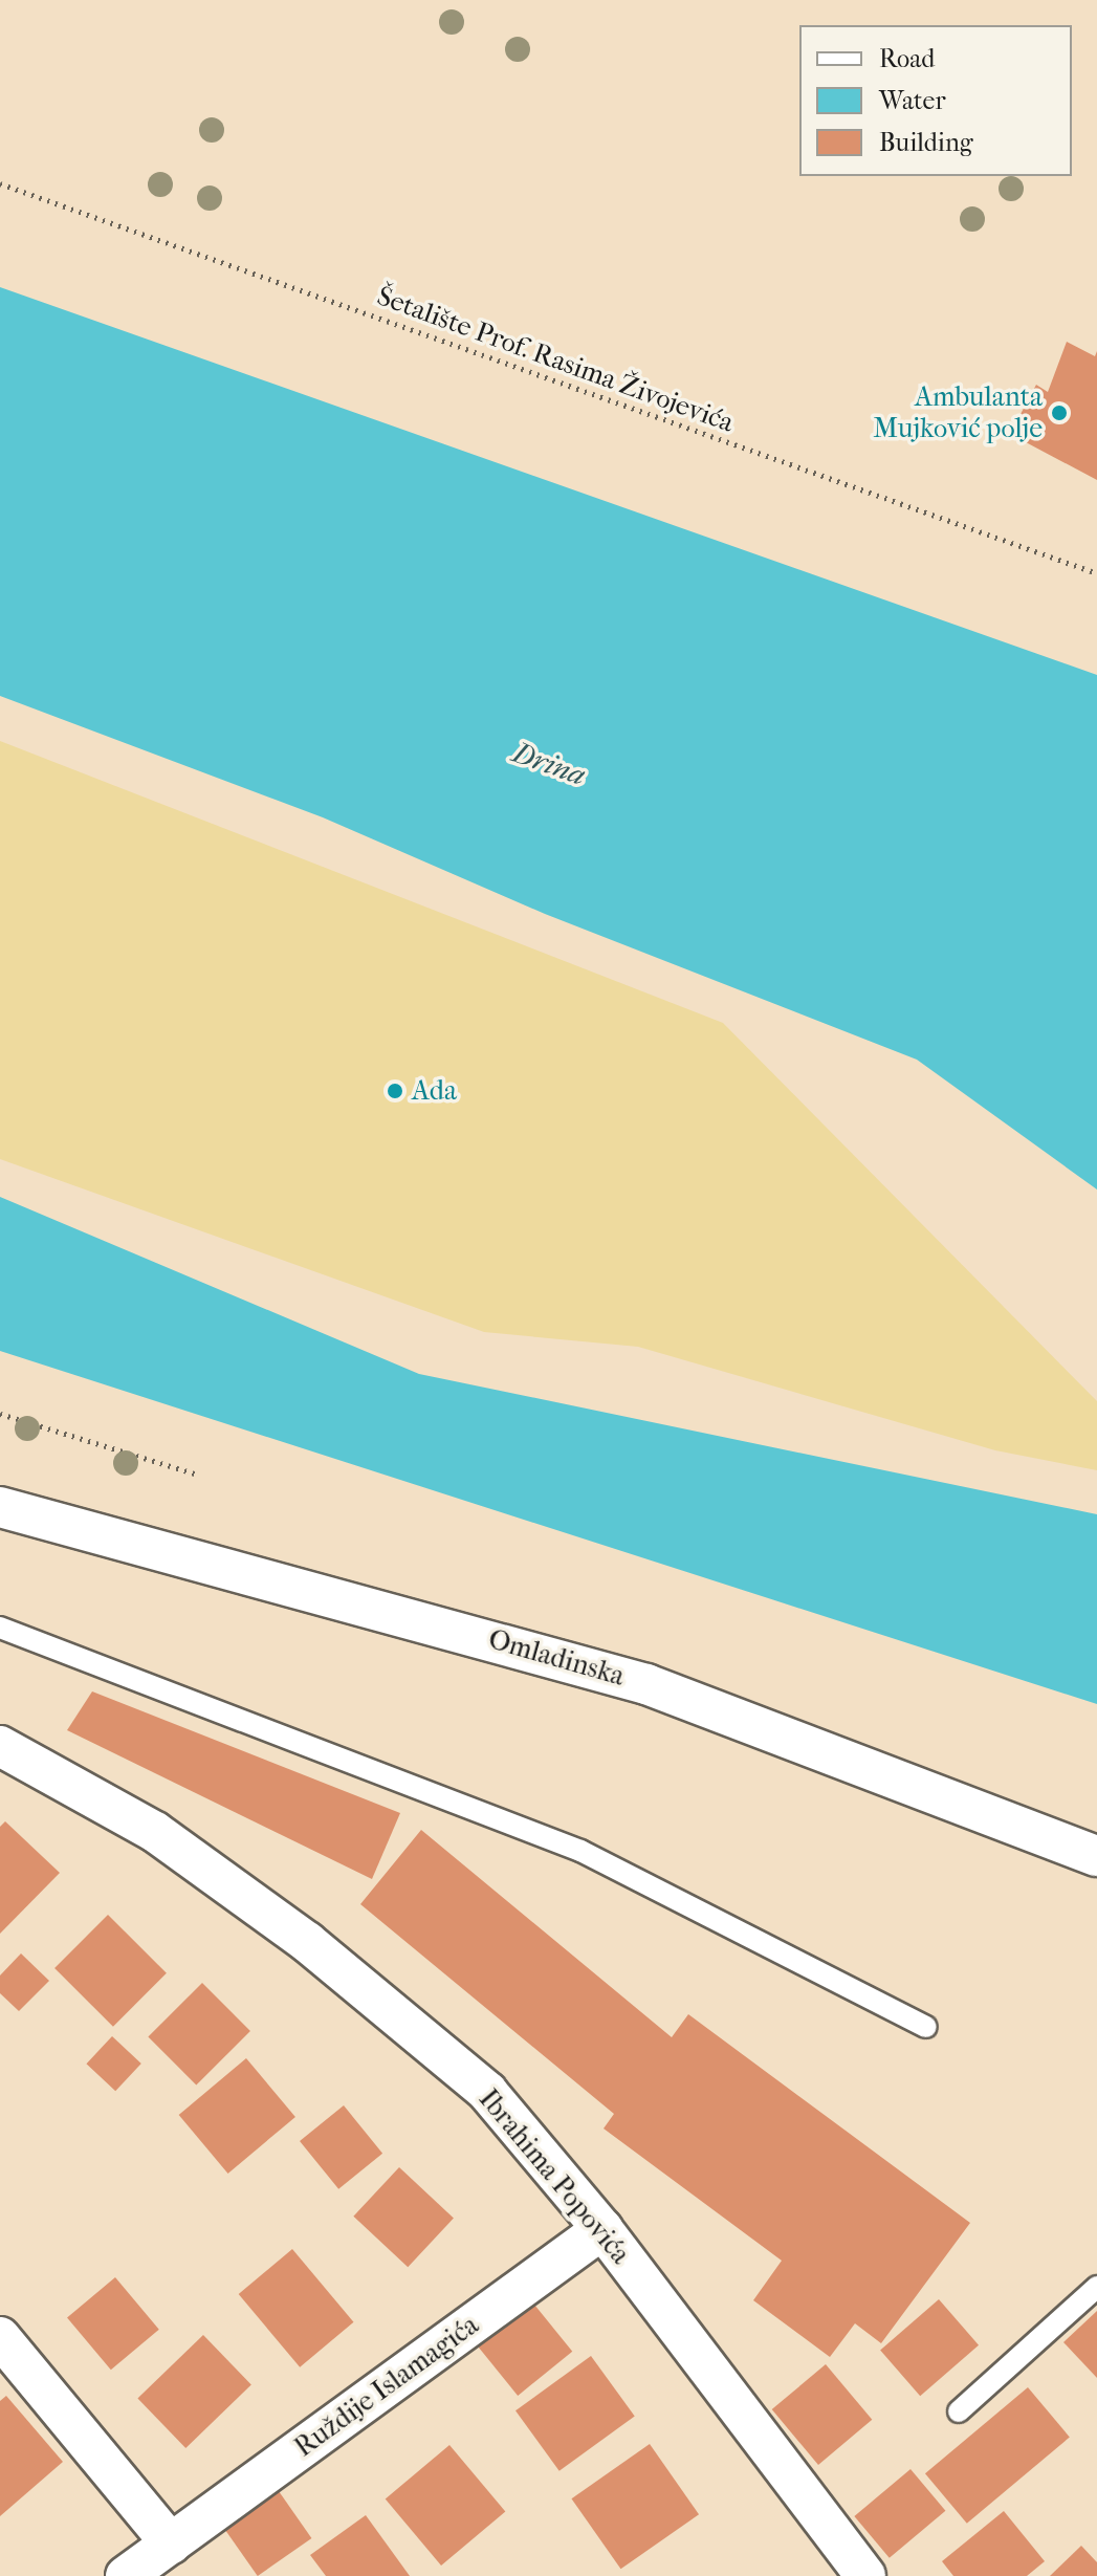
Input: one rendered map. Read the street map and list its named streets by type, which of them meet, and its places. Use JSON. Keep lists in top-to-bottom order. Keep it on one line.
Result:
{"streets":{"street":["Omladinska","Ibrahima Popovića","Ruždije Islamagića"],"path":["Šetalište Prof. Rasima Živojevića"]},"crossings":[["Ibrahima Popovića","Ruždije Islamagića"]],"water":["Drina"],"places":["Ambulanta Mujković polje","Ada"],"legend":["Road","Water","Building"]}
